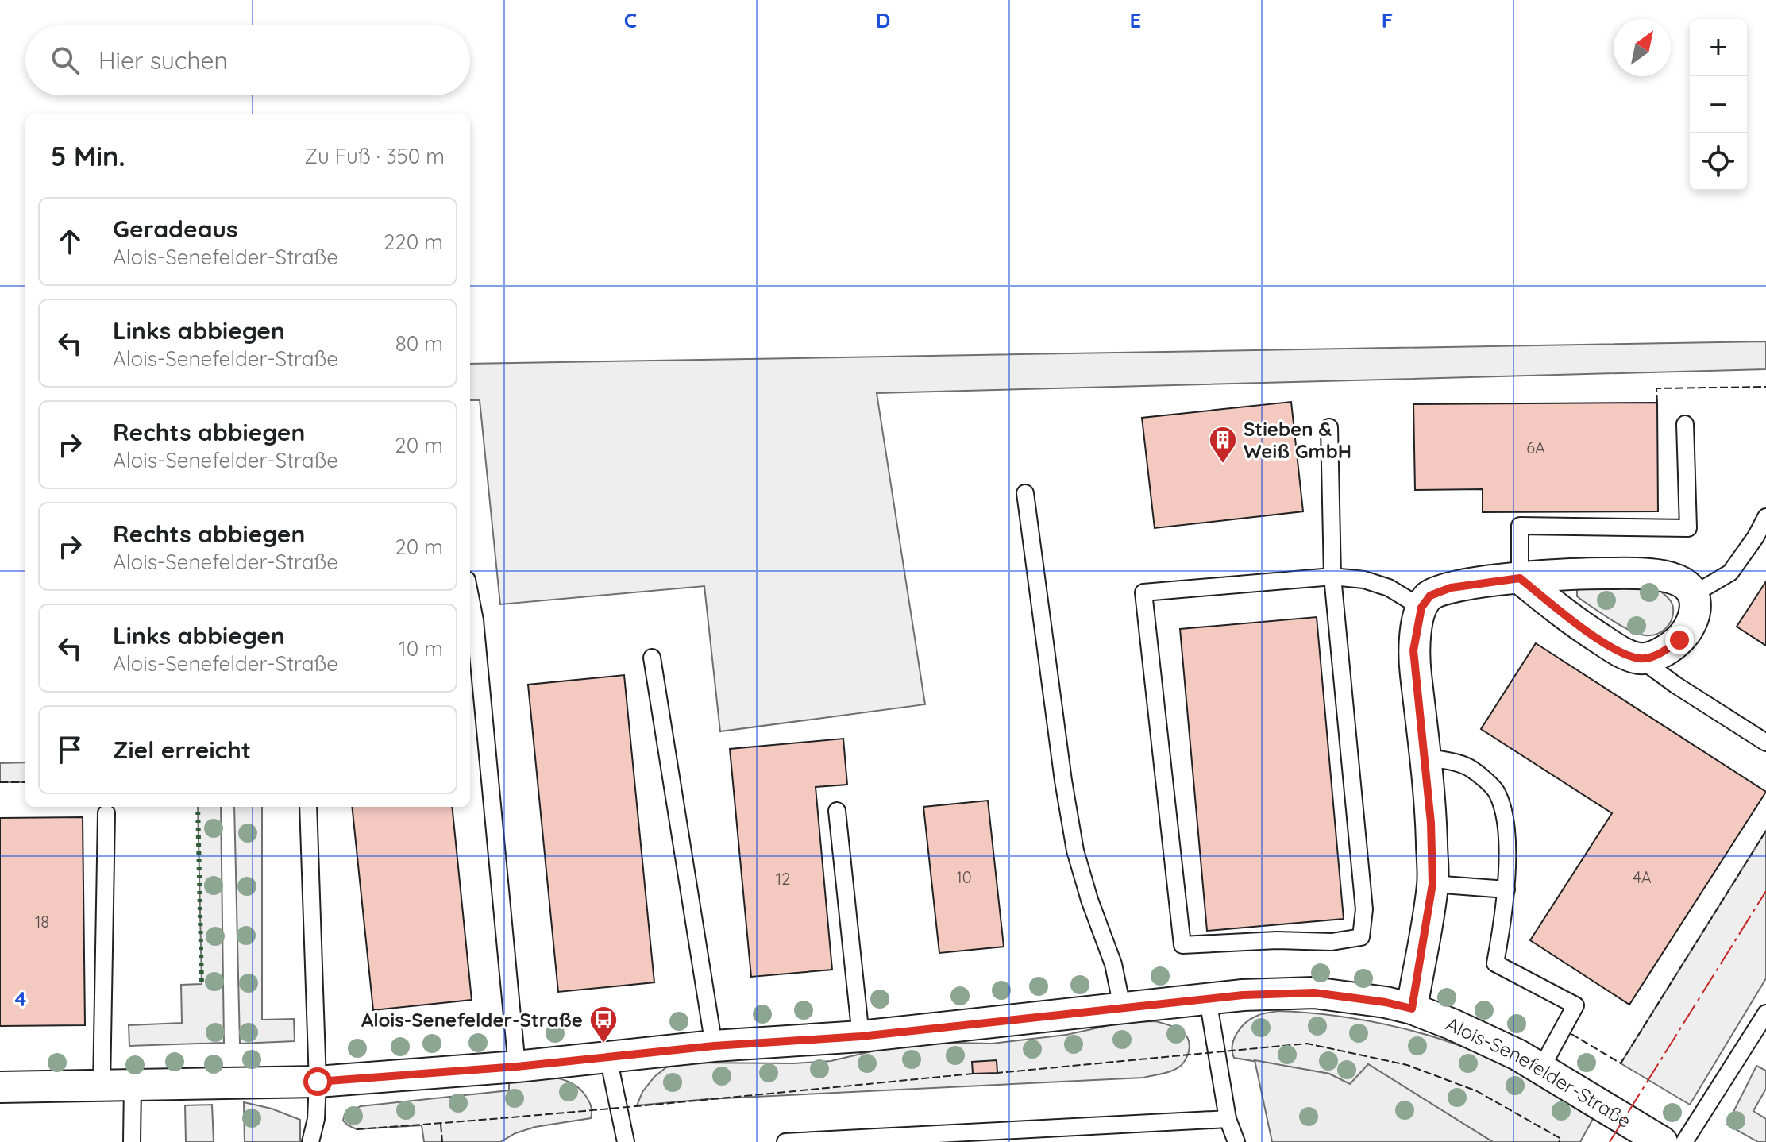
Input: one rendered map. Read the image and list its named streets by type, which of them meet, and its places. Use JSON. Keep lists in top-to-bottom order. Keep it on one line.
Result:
{"streets":{"street":["Alois-Senefelder-Straße"]},"places":{"building":["Stieben & Weiß GmbH"],"bus stop":["Alois-Senefelder-Straße"]},"house_numbers":["6A","10","4A","12","18"],"north":"top right","page":{"map_buttons":["+","−"],"search":"Hier suchen","heading":["5 Min.","Zu Fuß · 350 m"],"list":[["Geradeaus","Alois-Senefelder-Straße","220 m"],["Links abbiegen","Alois-Senefelder-Straße","80 m"],["Rechts abbiegen","Alois-Senefelder-Straße","20 m"],["Rechts abbiegen","Alois-Senefelder-Straße","20 m"],["Links abbiegen","Alois-Senefelder-Straße","10 m"],"Ziel erreicht"]},"grid":{"columns":["C","D","E","F"],"rows":["4"]}}
